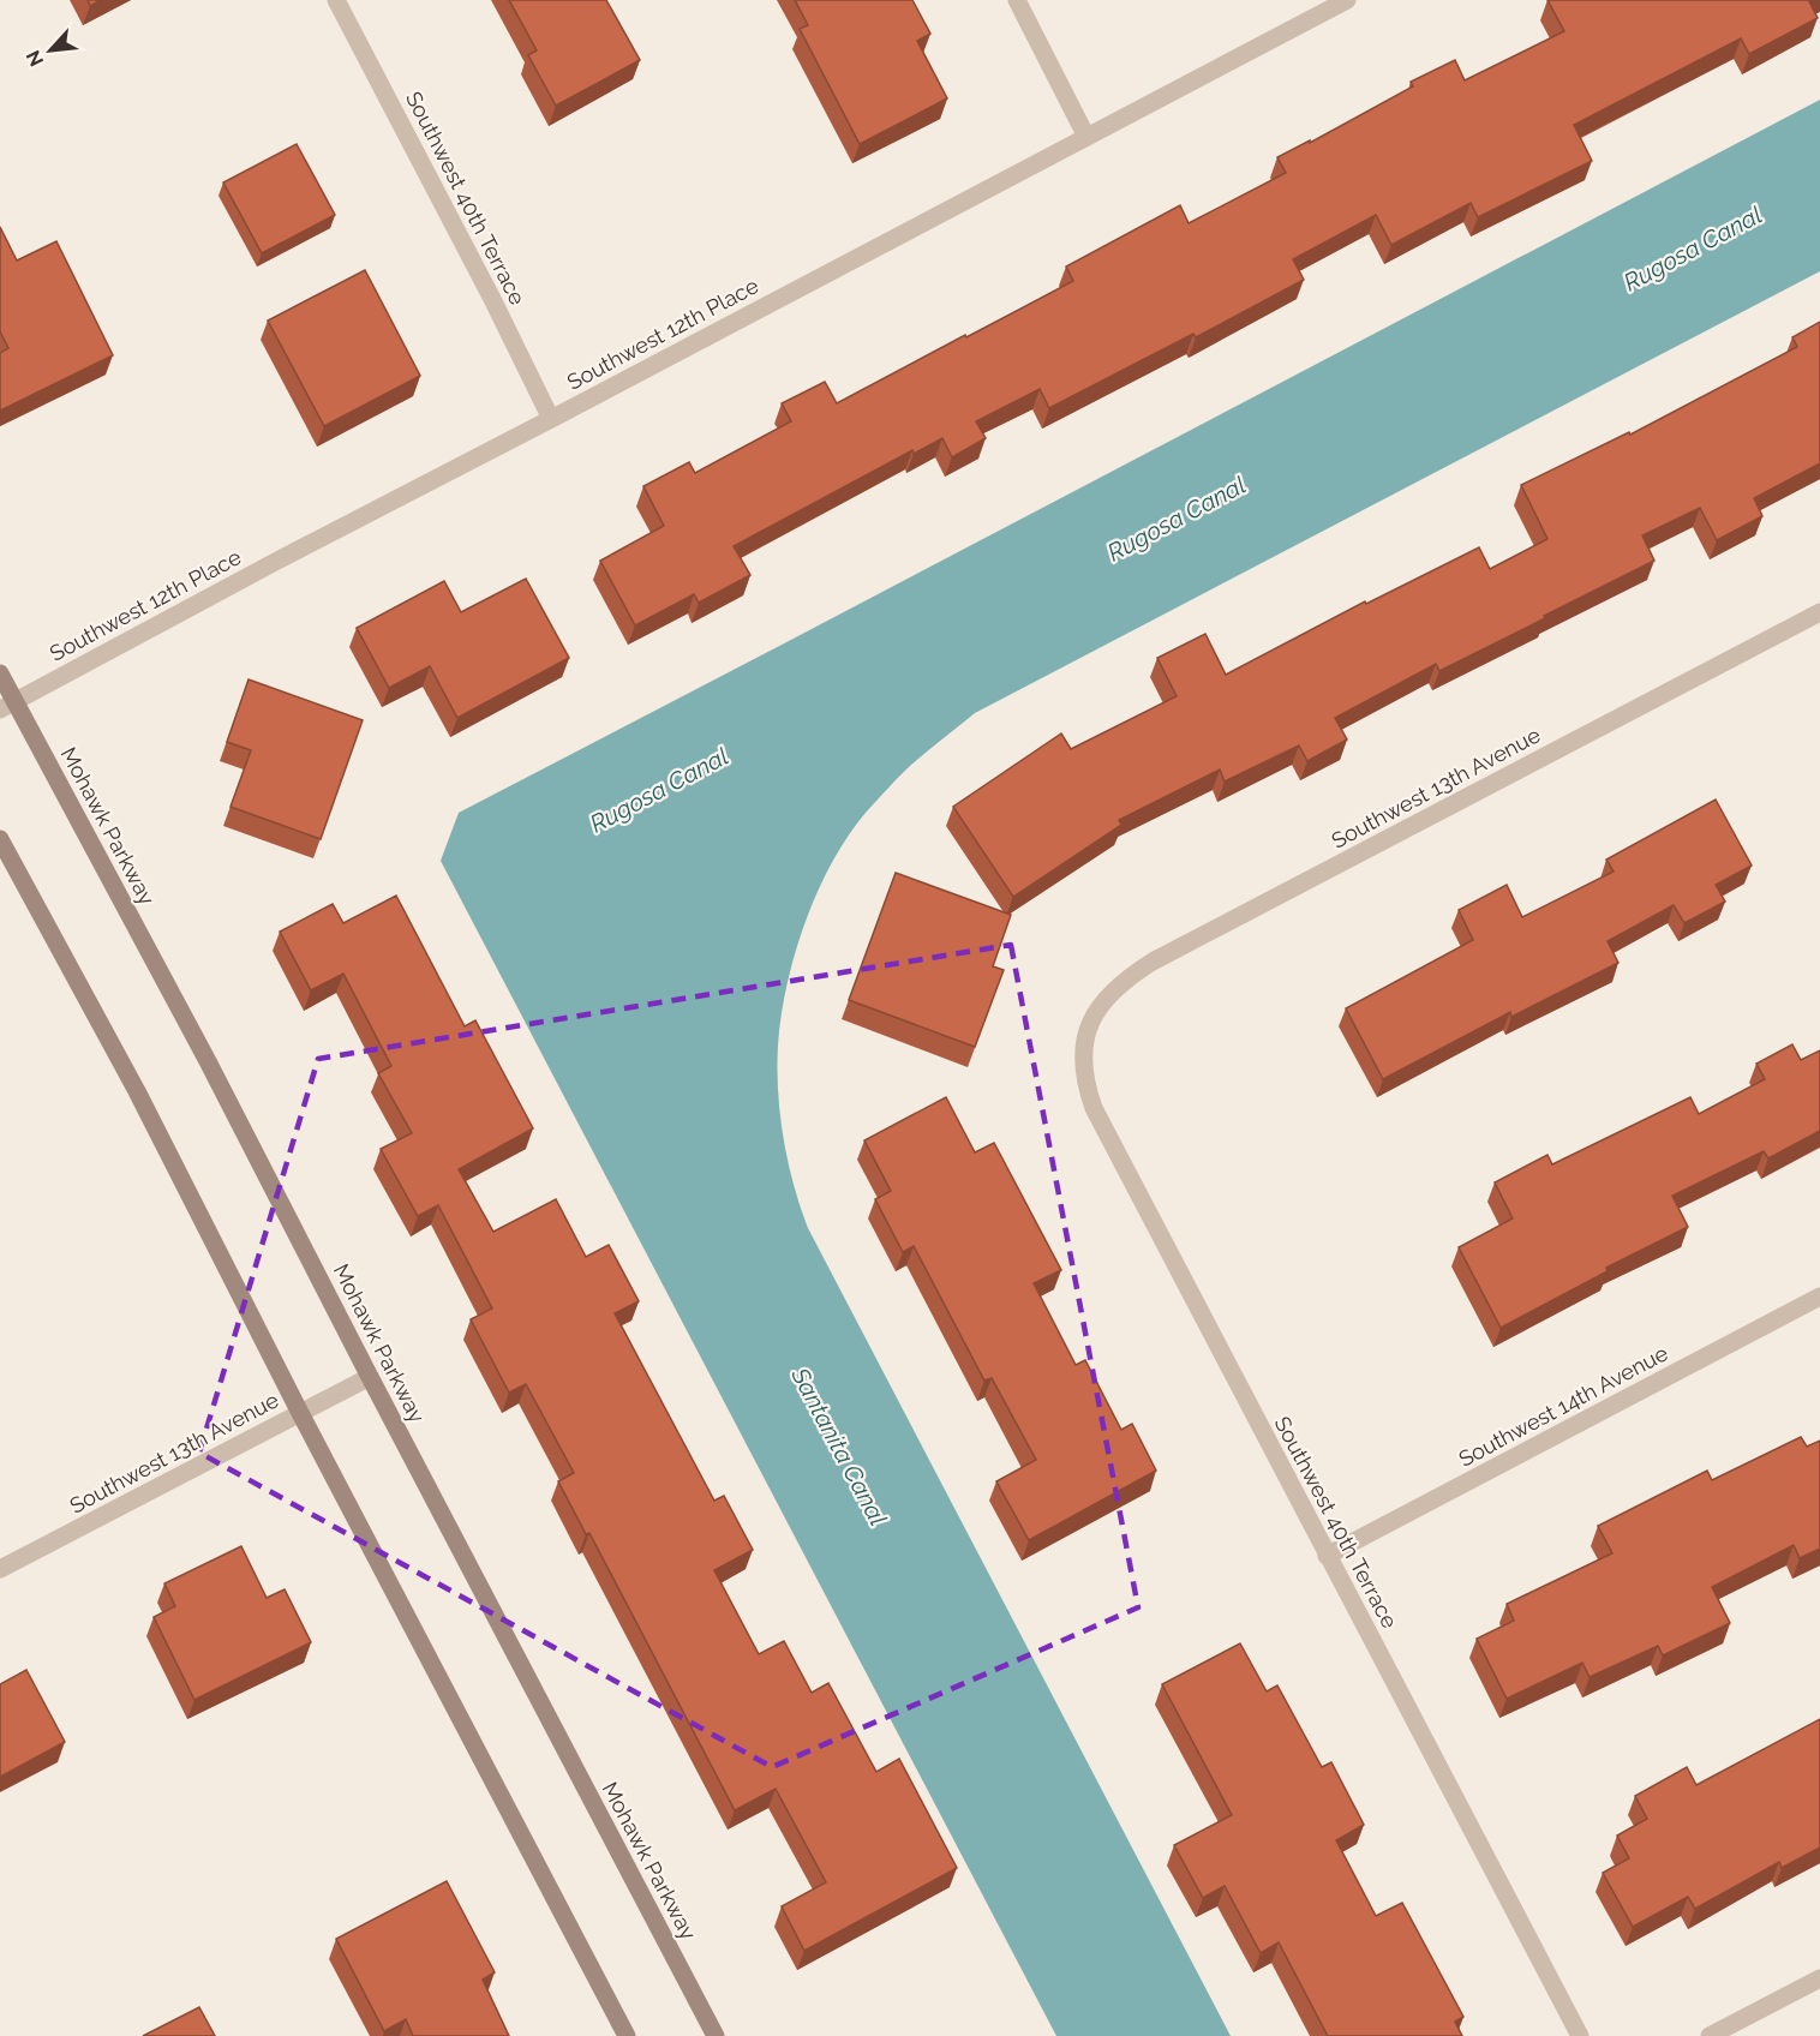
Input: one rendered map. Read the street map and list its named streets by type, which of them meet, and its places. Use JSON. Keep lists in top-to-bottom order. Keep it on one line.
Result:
{"streets":{"street":["Southwest 40th Terrace","Southwest 12th Place","Southwest 13th Avenue","Mohawk Parkway","Southwest 14th Avenue"]},"crossings":[["Southwest 40th Terrace","Southwest 12th Place"],["Southwest 40th Terrace","Southwest 13th Avenue"],["Southwest 40th Terrace","Southwest 14th Avenue"],["Southwest 12th Place","Mohawk Parkway"],["Southwest 13th Avenue","Mohawk Parkway"]],"water":["Rugosa Canal","Santanita Canal"],"north":"bottom left"}
